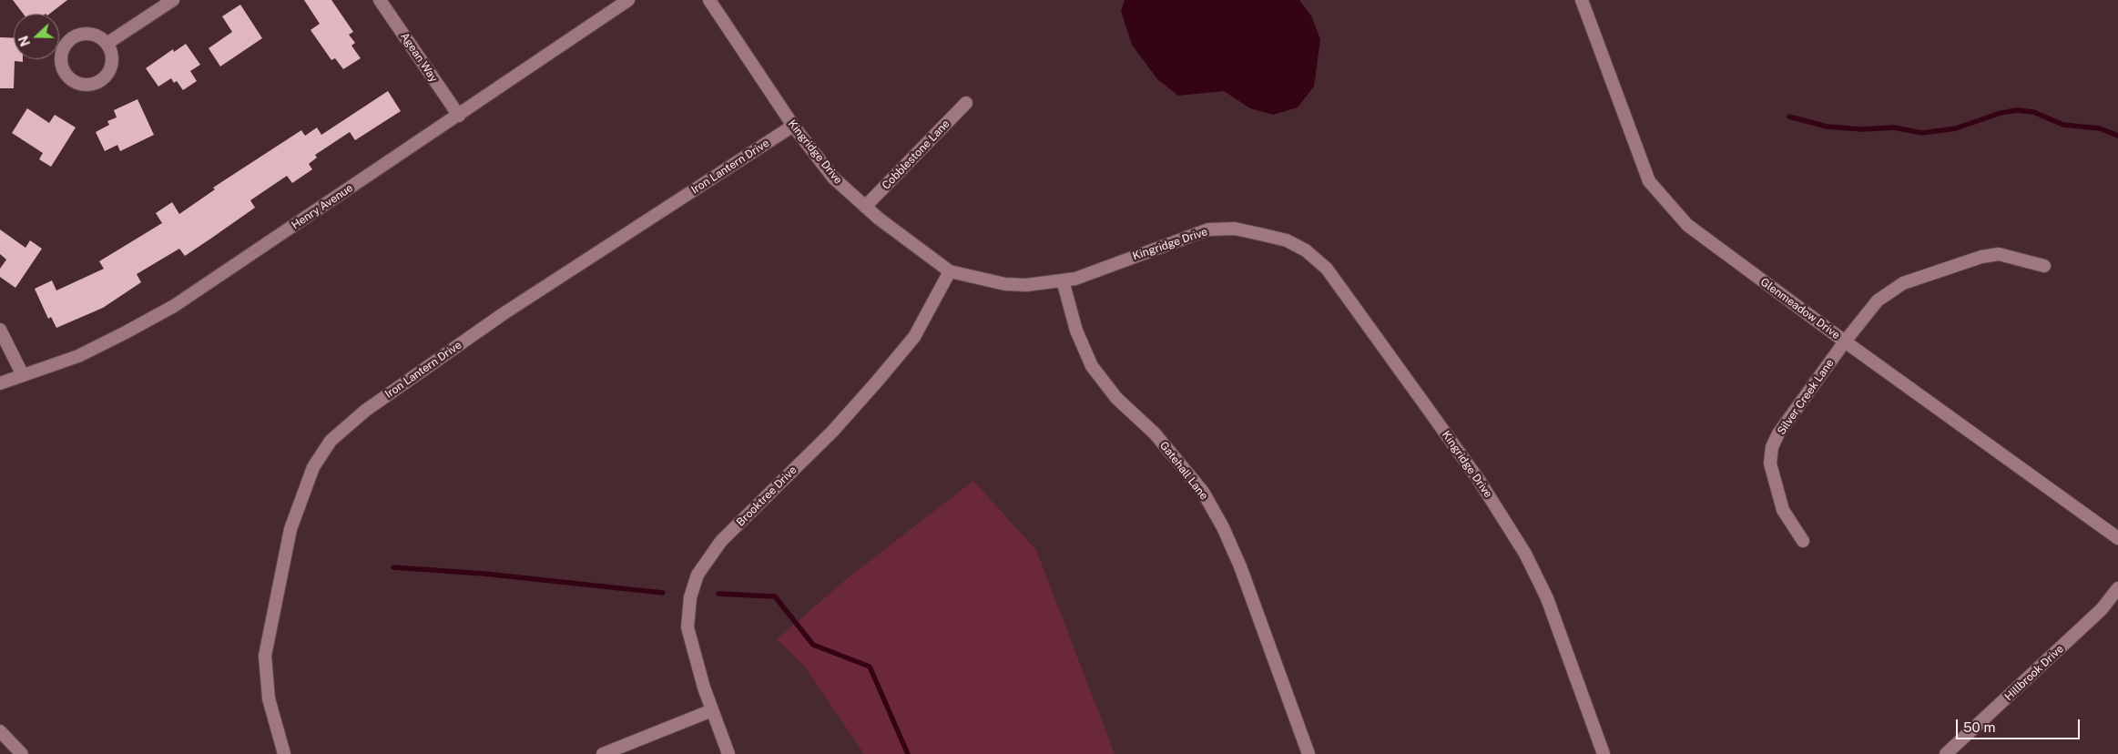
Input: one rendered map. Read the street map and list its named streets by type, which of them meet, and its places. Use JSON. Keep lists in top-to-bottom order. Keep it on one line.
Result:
{"streets":{"street":["Agean Way","Kingridge Drive","Cobblestone Lane","Iron Lantern Drive","Henry Avenue","Glenmeadow Drive","Silver Creek Lane","Gatehall Lane","Brooktree Drive","Hillbrook Drive"]},"crossings":[["Agean Way","Henry Avenue"],["Kingridge Drive","Cobblestone Lane"],["Kingridge Drive","Iron Lantern Drive"],["Kingridge Drive","Gatehall Lane"],["Kingridge Drive","Brooktree Drive"],["Glenmeadow Drive","Silver Creek Lane"]],"scale_bar":"50 m","north":"left"}
